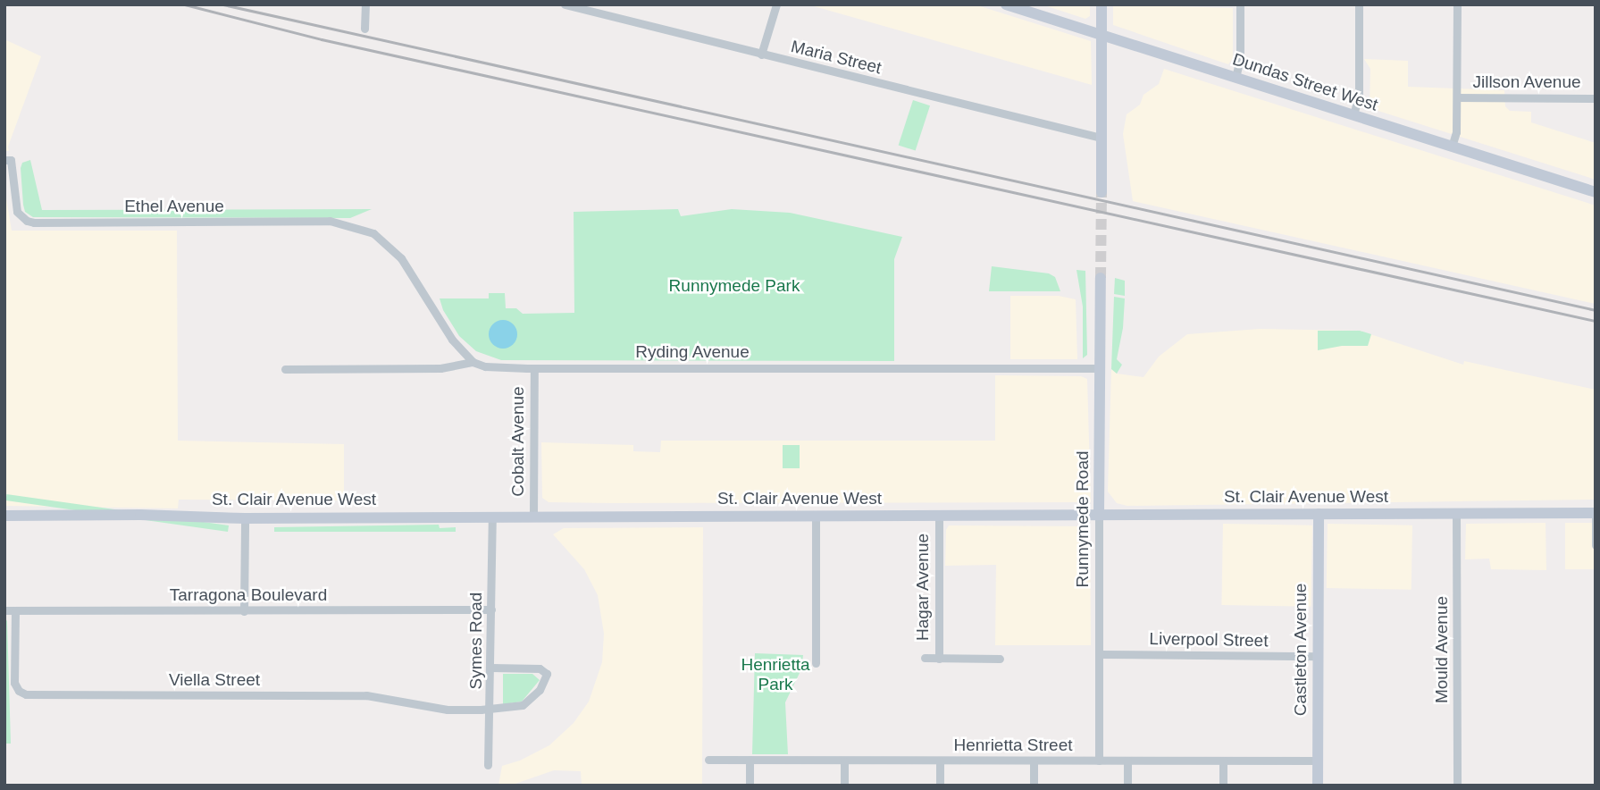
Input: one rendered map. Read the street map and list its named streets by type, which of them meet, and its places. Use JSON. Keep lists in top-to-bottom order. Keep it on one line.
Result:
{"streets":{"main road":["Dundas Street West","St. Clair Avenue West","Runnymede Road","Castleton Avenue"],"street":["Maria Street","Jillson Avenue","Ethel Avenue","Ryding Avenue","Cobalt Avenue","Hagar Avenue","Tarragona Boulevard","Liverpool Street","Symes Road","Mould Avenue","Viella Street","Henrietta Street"]},"crossings":[["Ethel Avenue","Ryding Avenue"],["Ryding Avenue","Cobalt Avenue"],["Ryding Avenue","Runnymede Road"],["Cobalt Avenue","St. Clair Avenue West"],["St. Clair Avenue West","Runnymede Road"],["St. Clair Avenue West","Hagar Avenue"],["St. Clair Avenue West","Symes Road"],["St. Clair Avenue West","Castleton Avenue"],["St. Clair Avenue West","Mould Avenue"],["Runnymede Road","Liverpool Street"],["Runnymede Road","Henrietta Street"],["Tarragona Boulevard","Symes Road"],["Tarragona Boulevard","Viella Street"],["Liverpool Street","Castleton Avenue"],["Symes Road","Viella Street"],["Castleton Avenue","Henrietta Street"]],"parks":["Runnymede Park","Henrietta Park"]}
